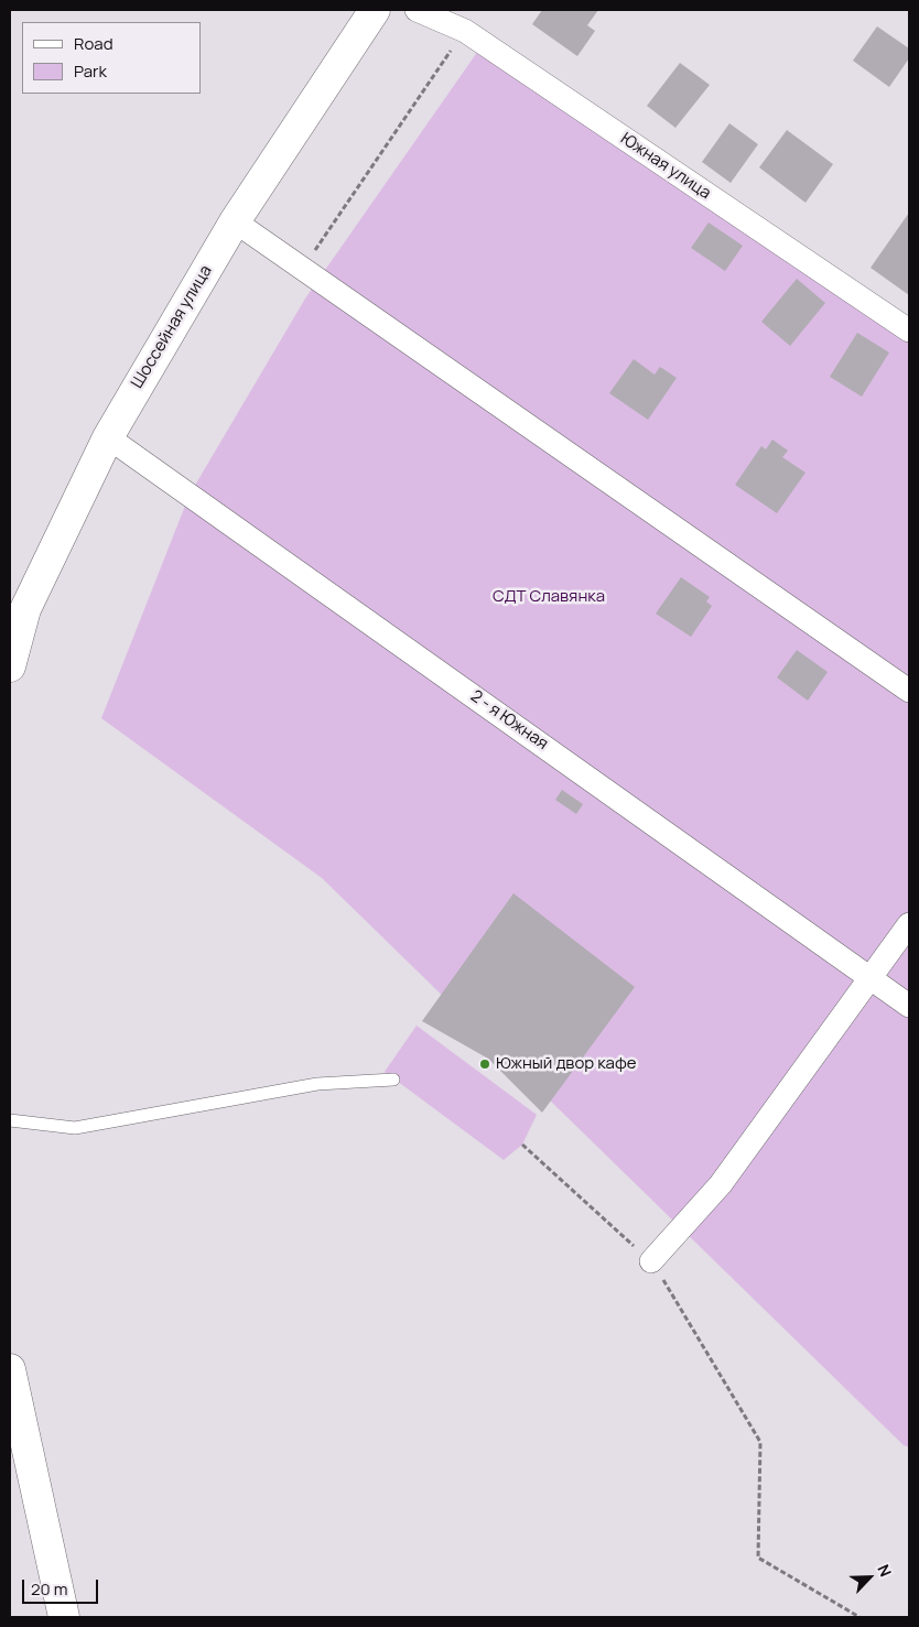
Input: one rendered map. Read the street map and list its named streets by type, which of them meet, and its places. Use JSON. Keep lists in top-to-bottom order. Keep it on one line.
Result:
{"streets":{"main road":["Шоссейная улица"],"street":["Южная улица","2 - я Южная"]},"crossings":[["Шоссейная улица","2 - я Южная"]],"parks":["СДТ Славянка"],"places":["Южный двор кафе"],"legend":["Road","Park"],"scale_bar":"20 m","north":"top right"}
